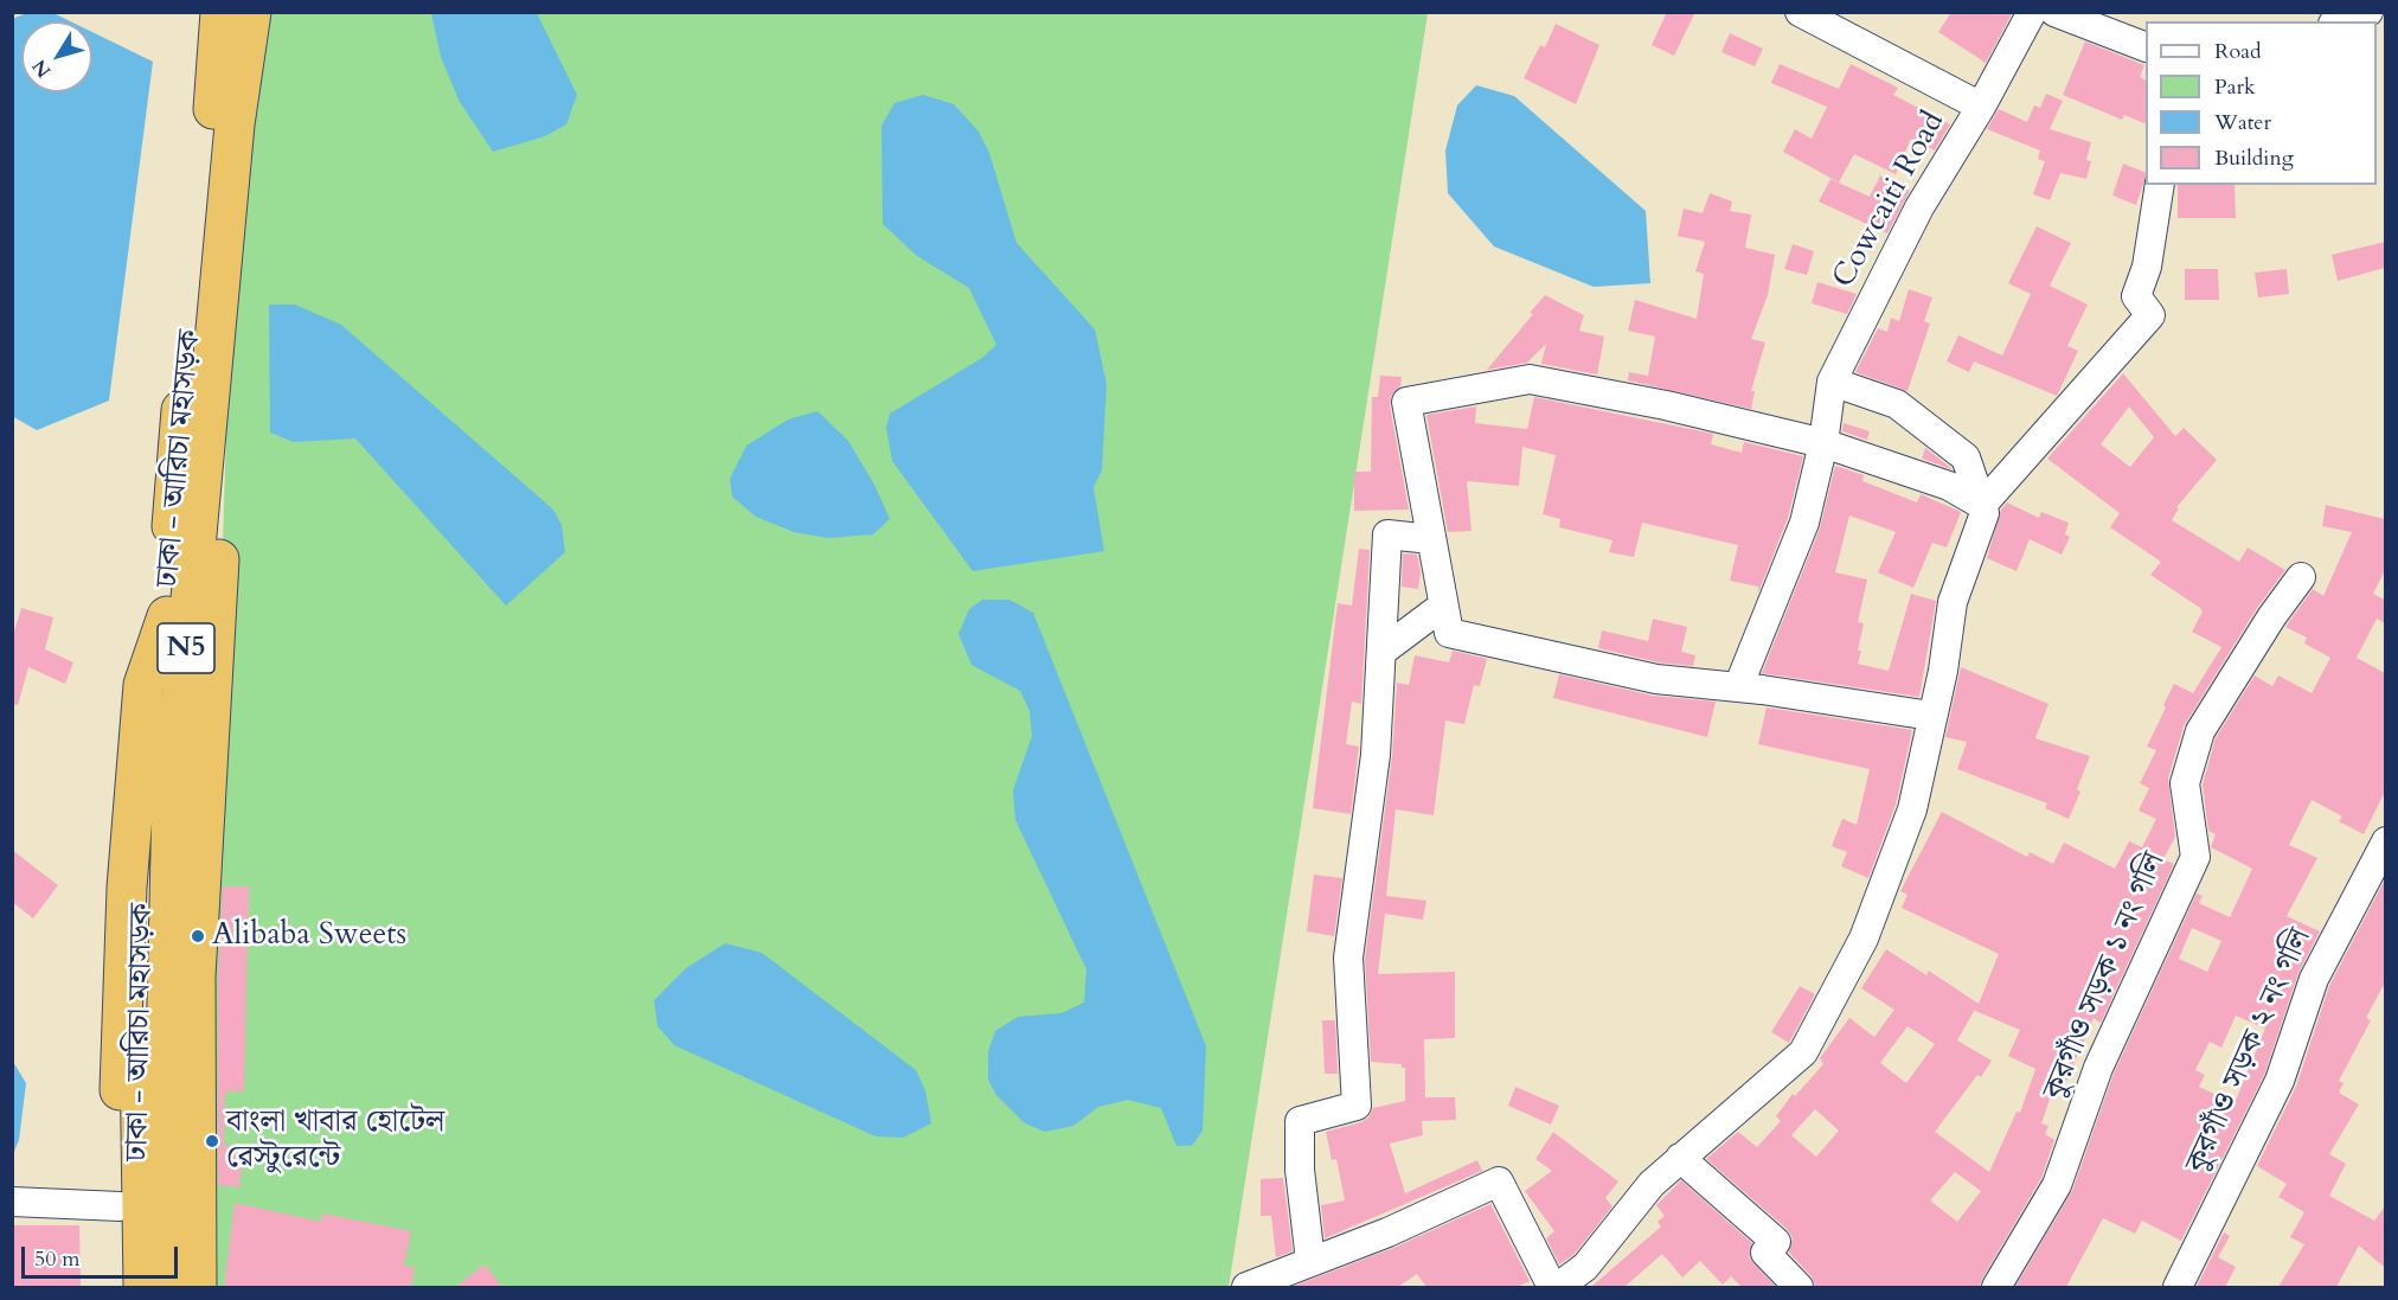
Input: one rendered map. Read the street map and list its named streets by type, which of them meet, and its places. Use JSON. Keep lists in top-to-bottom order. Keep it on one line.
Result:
{"streets":{"highway":["ঢাকা - আরিচা মহাসড়ক","N5"],"street":["Cowcaiti Road","কুরগাঁও সড়ক ১ নং গলি","কুরগাঁও সড়ক ২ নং গলি"]},"places":["Alibaba Sweets","বাংলা খাবার হোটেল রেস্টুরেন্টে"],"legend":["Road","Park","Water","Building"],"scale_bar":"50 m","north":"bottom left"}
